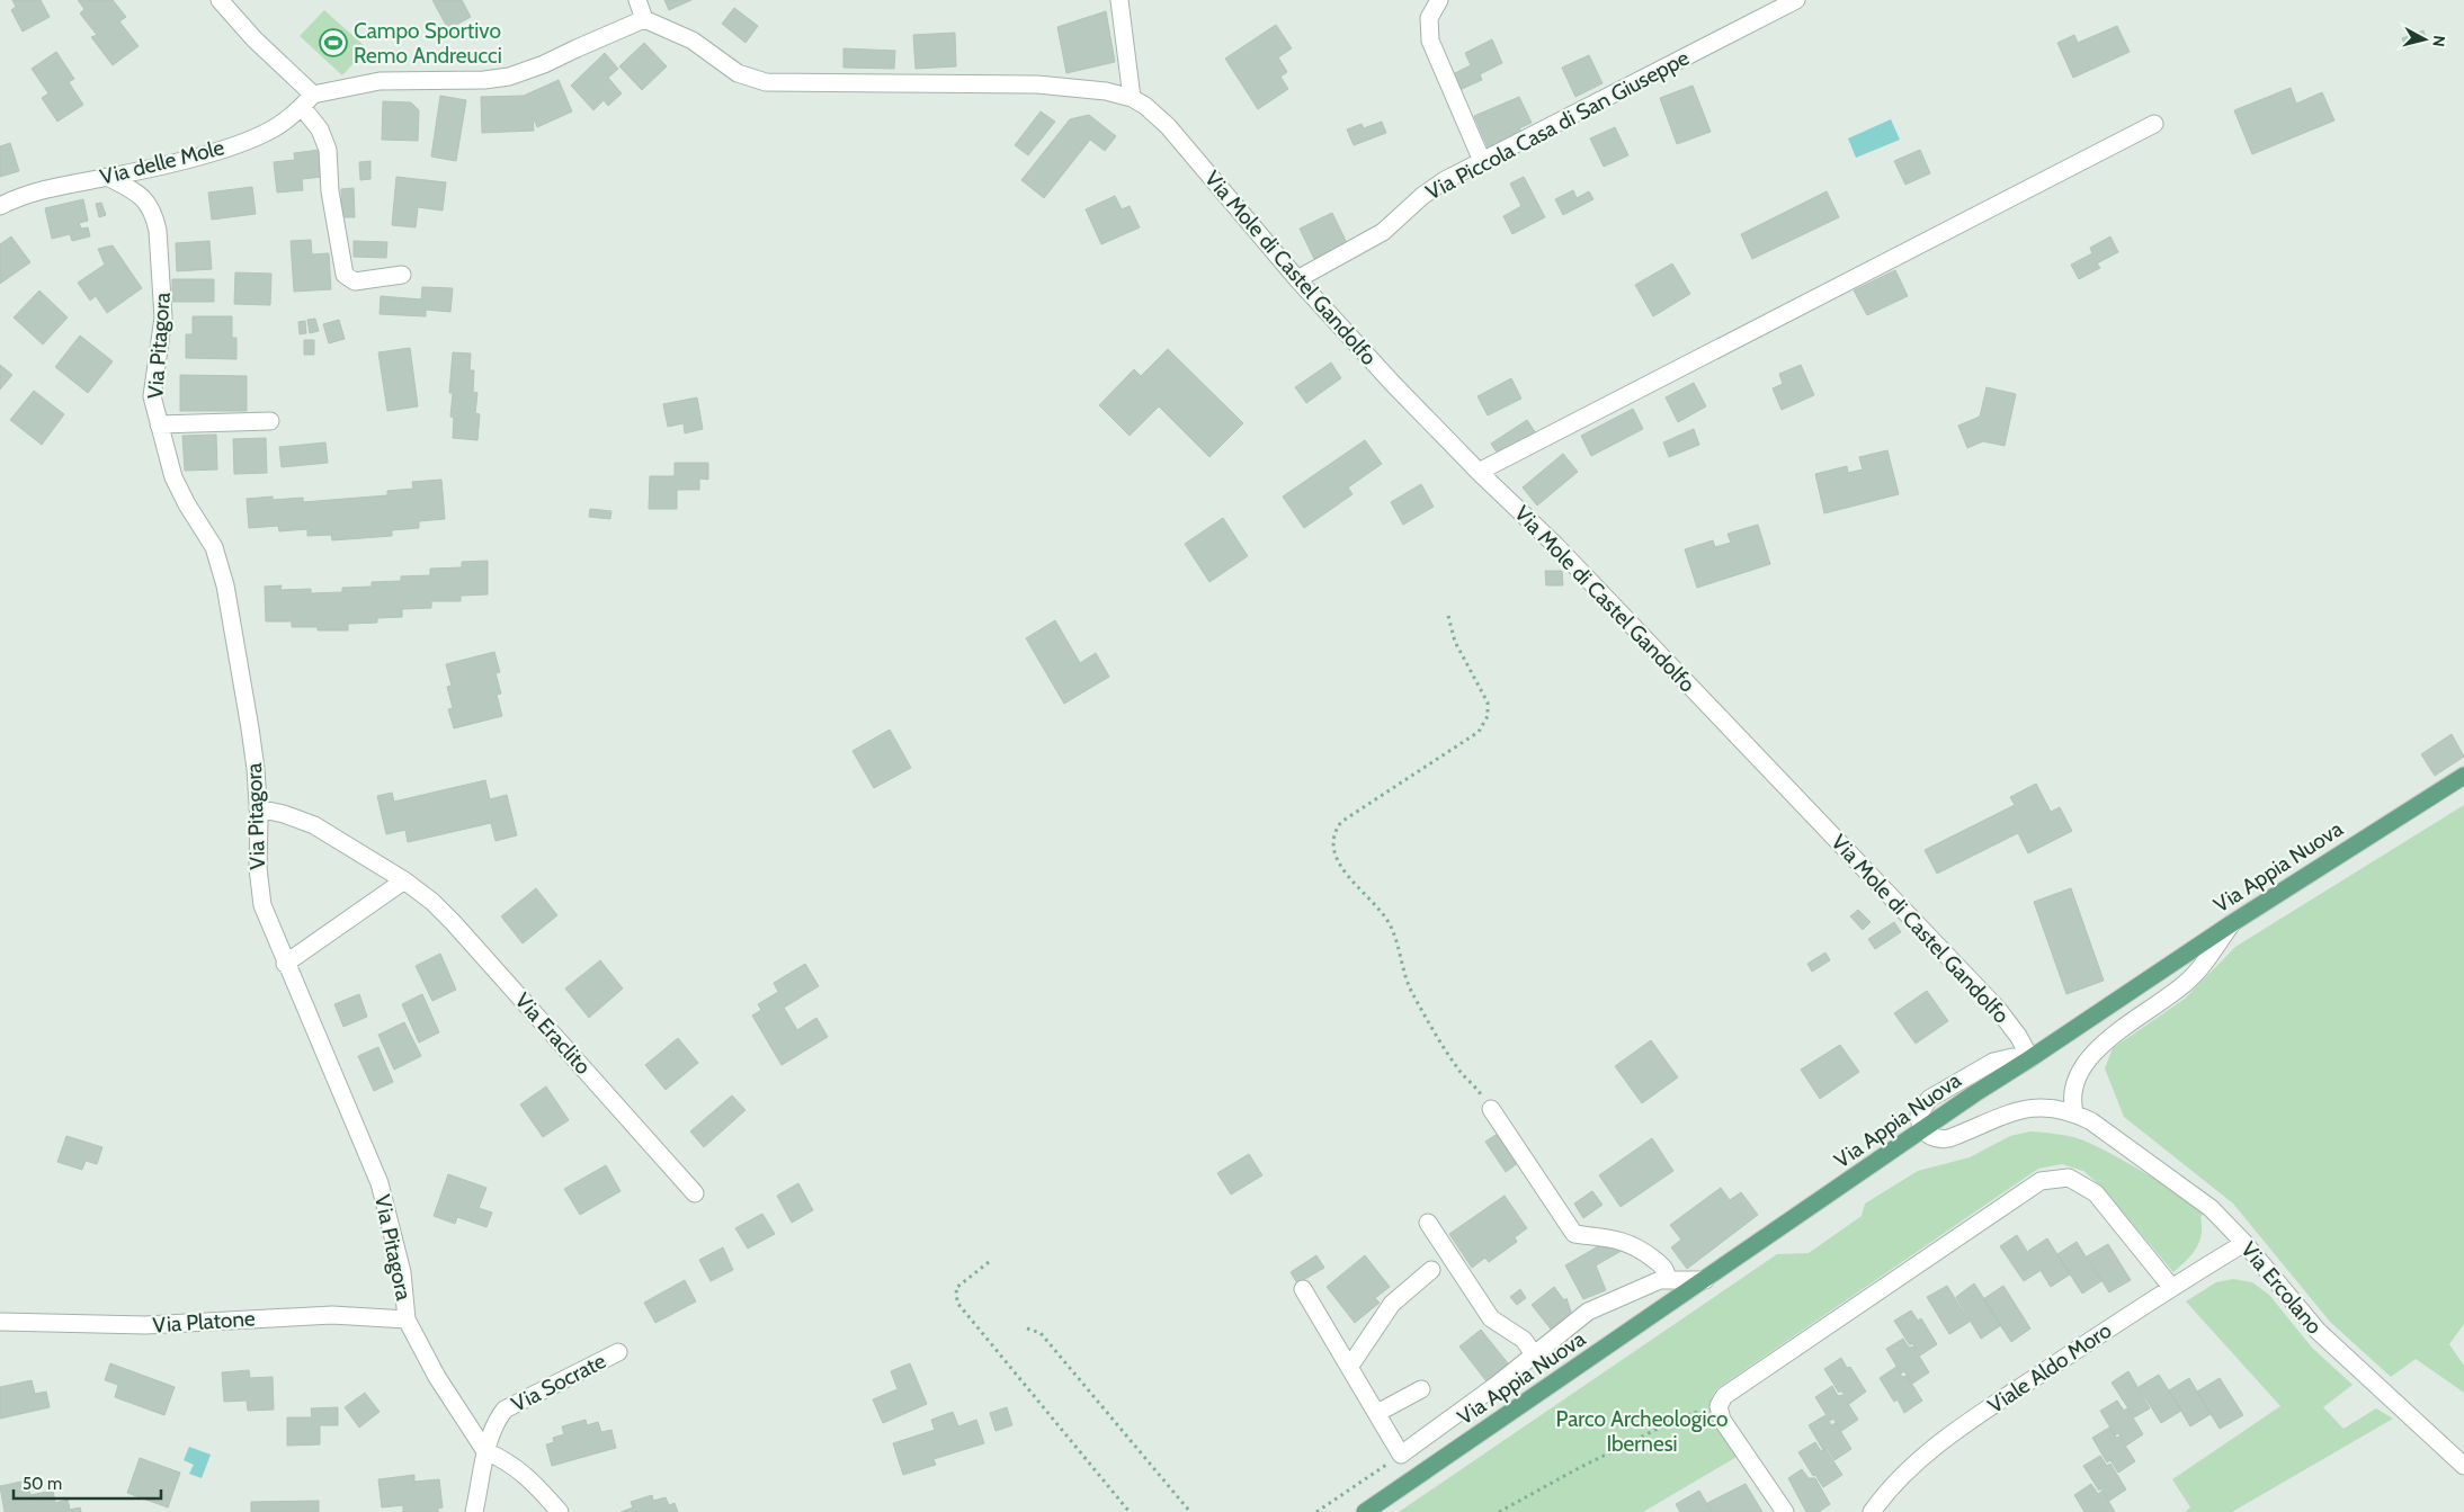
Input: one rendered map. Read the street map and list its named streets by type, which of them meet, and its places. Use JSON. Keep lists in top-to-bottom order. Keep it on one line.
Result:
{"streets":{"main road":["Via Appia Nuova"],"street":["Via Piccola Casa di San Giuseppe","Via delle Mole","Via Mole di Castel Gandolfo","Via Pitagora","Via Eraclito","Via Ercolano","Via Platone","Viale Aldo Moro","Via Socrate"]},"crossings":[["Via Piccola Casa di San Giuseppe","Via Mole di Castel Gandolfo"],["Via delle Mole","Via Pitagora"],["Via Mole di Castel Gandolfo","Via Appia Nuova"],["Via Pitagora","Via Eraclito"],["Via Pitagora","Via Platone"],["Via Pitagora","Via Socrate"],["Via Appia Nuova","Via Ercolano"],["Via Ercolano","Viale Aldo Moro"]],"parks":["Parco Archeologico Ibernesi"],"places":{"sports":["Campo Sportivo Remo Andreucci"]},"scale_bar":"50 m","north":"right"}
